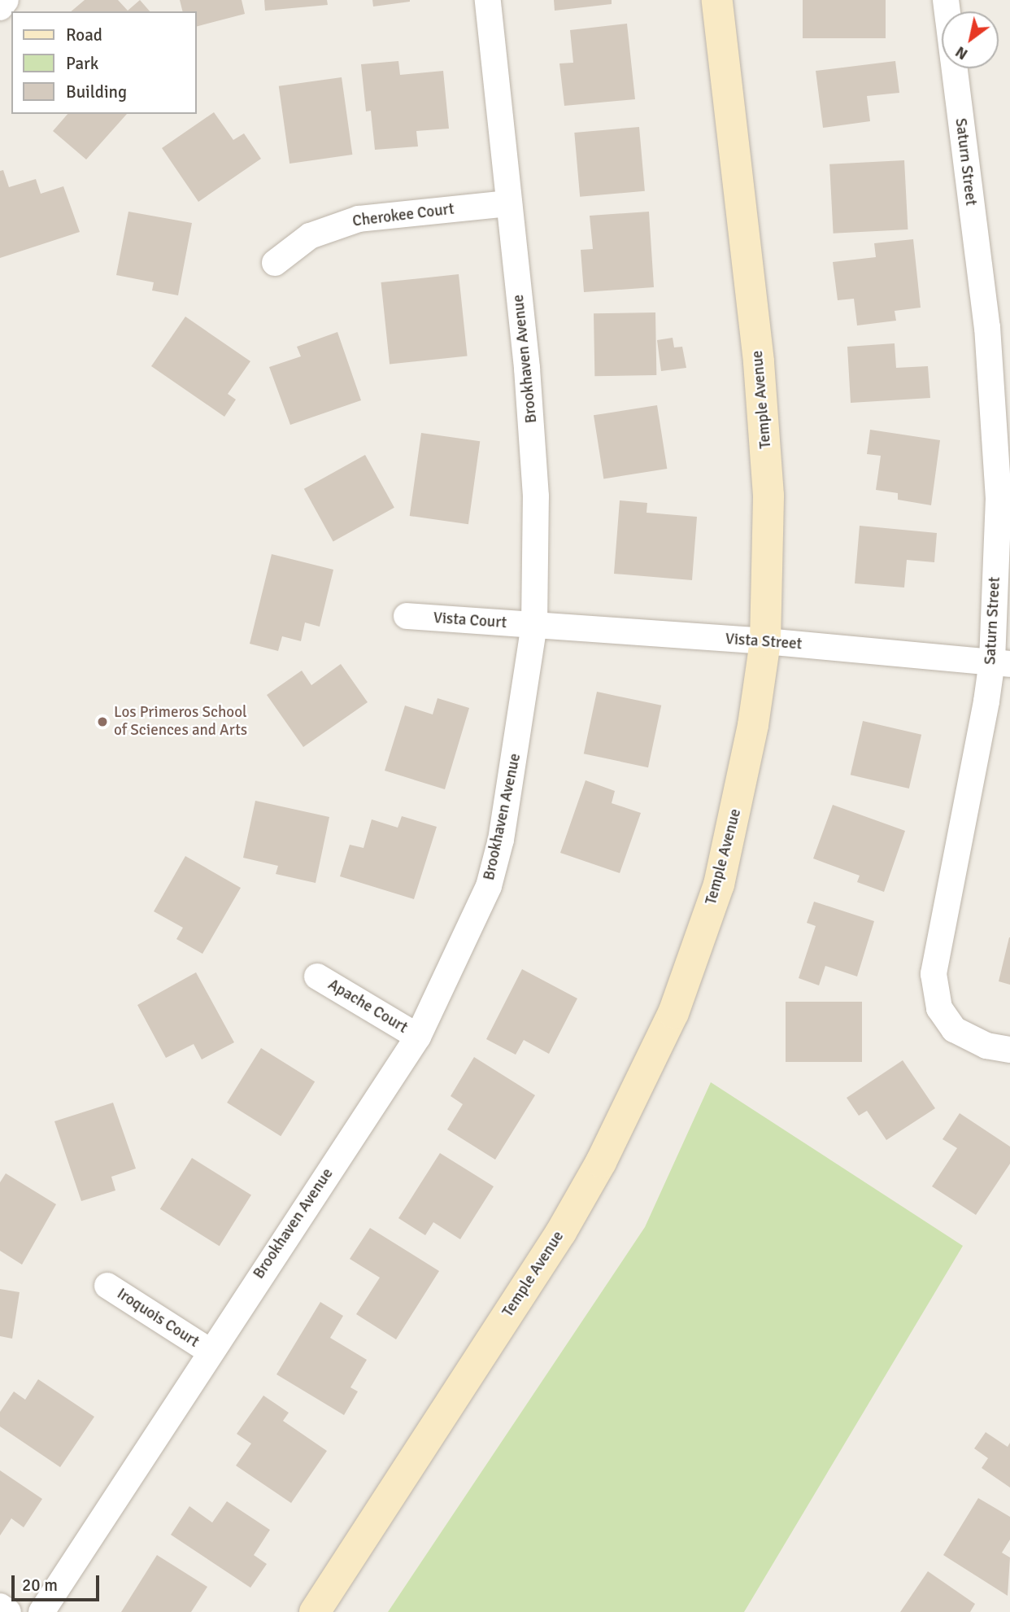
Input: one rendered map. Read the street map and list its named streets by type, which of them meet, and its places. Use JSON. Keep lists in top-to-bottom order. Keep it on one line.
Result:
{"streets":{"main road":["Temple Avenue"],"street":["Saturn Street","Cherokee Court","Brookhaven Avenue","Vista Court","Vista Street","Apache Court","Iroquois Court"]},"crossings":[["Saturn Street","Vista Street"],["Cherokee Court","Brookhaven Avenue"],["Brookhaven Avenue","Vista Court"],["Brookhaven Avenue","Vista Street"],["Brookhaven Avenue","Apache Court"],["Brookhaven Avenue","Iroquois Court"],["Temple Avenue","Vista Street"],["Vista Court","Vista Street"]],"places":["Los Primeros School of Sciences and Arts"],"legend":["Road","Park","Building"],"scale_bar":"20 m","north":"bottom left"}
